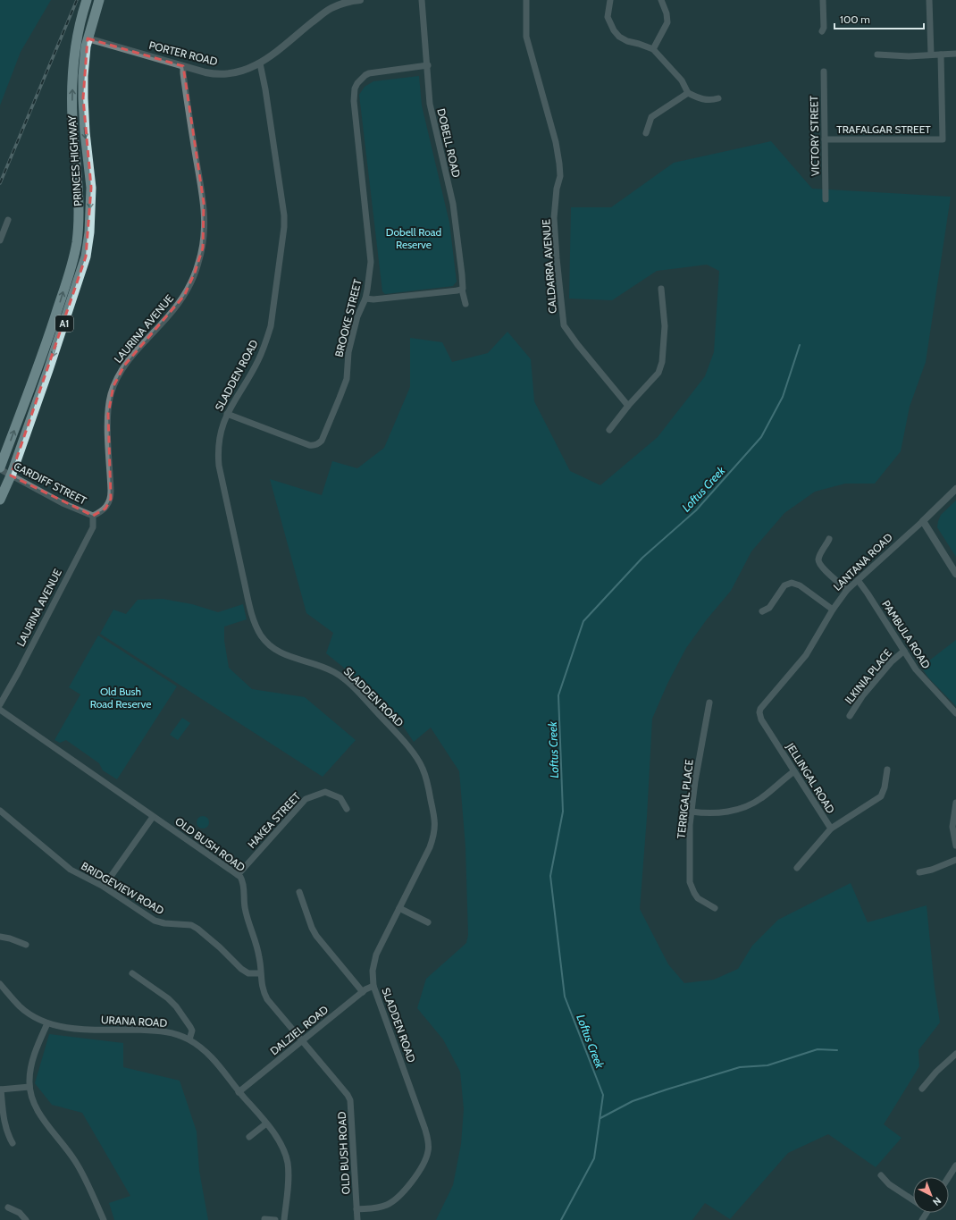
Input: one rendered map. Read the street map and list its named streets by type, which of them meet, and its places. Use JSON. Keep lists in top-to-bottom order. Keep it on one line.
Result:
{"streets":{"highway":["PRINCES HIGHWAY","A1"],"street":["PORTER ROAD","TRAFALGAR STREET","VICTORY STREET","DOBELL ROAD","CALDARRA AVENUE","BROOKE STREET","LAURINA AVENUE","SLADDEN ROAD","CARDIFF STREET","LANTANA ROAD","PAMBULA ROAD","ILKINIA PLACE","JELLINGAL ROAD","TERRIGAL PLACE","HAKEA STREET","OLD BUSH ROAD","BRIDGEVIEW ROAD","URANA ROAD","DALZIEL ROAD"]},"crossings":[["PORTER ROAD","PRINCES HIGHWAY"],["PORTER ROAD","LAURINA AVENUE"],["PORTER ROAD","SLADDEN ROAD"],["TRAFALGAR STREET","VICTORY STREET"],["DOBELL ROAD","BROOKE STREET"],["PRINCES HIGHWAY","CARDIFF STREET"],["BROOKE STREET","SLADDEN ROAD"],["LAURINA AVENUE","CARDIFF STREET"],["SLADDEN ROAD","OLD BUSH ROAD"],["SLADDEN ROAD","DALZIEL ROAD"],["LANTANA ROAD","PAMBULA ROAD"],["LANTANA ROAD","JELLINGAL ROAD"],["PAMBULA ROAD","ILKINIA PLACE"],["HAKEA STREET","OLD BUSH ROAD"],["OLD BUSH ROAD","BRIDGEVIEW ROAD"],["OLD BUSH ROAD","DALZIEL ROAD"],["URANA ROAD","DALZIEL ROAD"]],"water":["Loftus Creek"],"parks":["Dobell Road Reserve","Old Bush Road Reserve"],"scale_bar":"100 m","north":"bottom right"}
